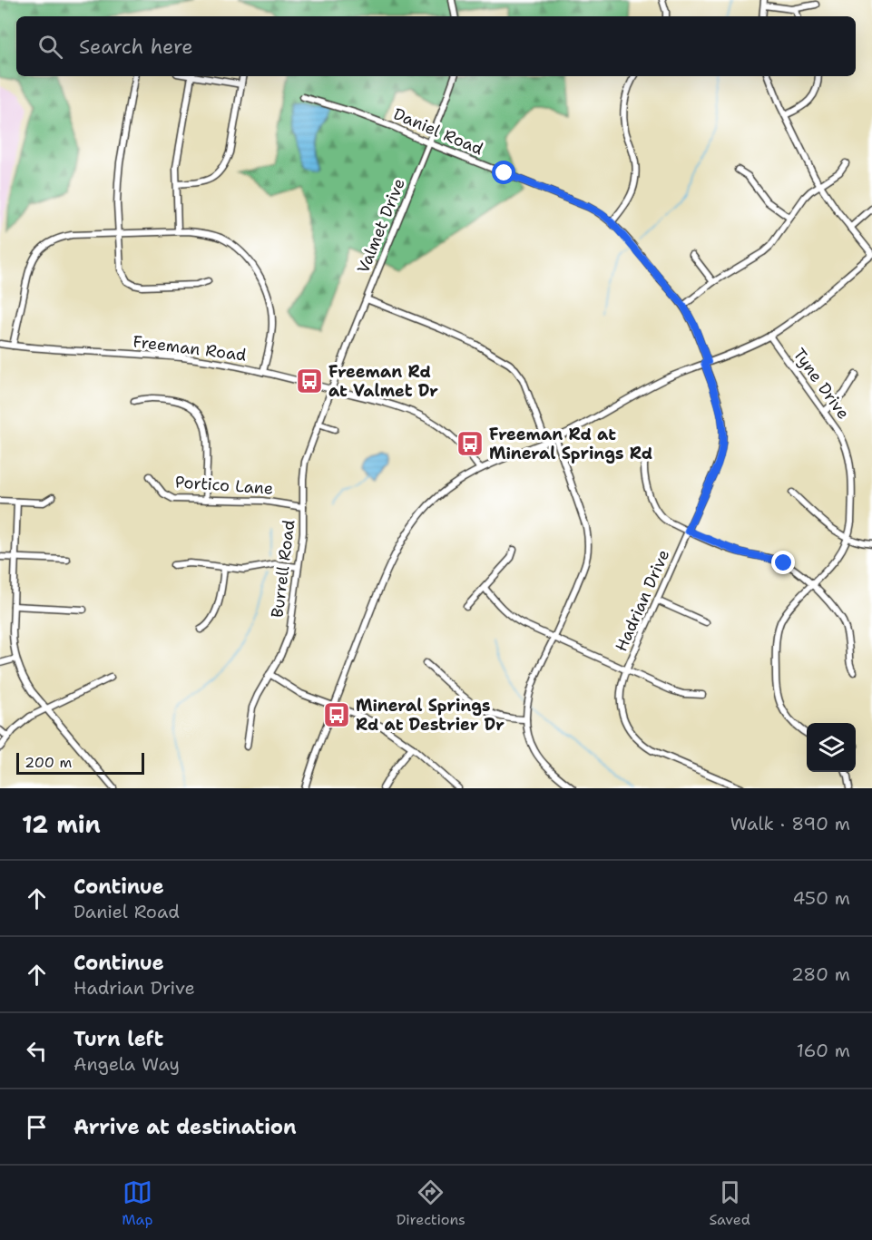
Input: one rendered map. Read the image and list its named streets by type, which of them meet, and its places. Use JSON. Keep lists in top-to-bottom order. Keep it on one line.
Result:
{"streets":{"street":["Daniel Road","Valmet Drive","Freeman Road","Tyne Drive","Portico Lane","Burrell Road","Hadrian Drive"]},"crossings":[["Daniel Road","Valmet Drive"],["Daniel Road","Hadrian Drive"],["Valmet Drive","Freeman Road"],["Valmet Drive","Burrell Road"],["Freeman Road","Burrell Road"],["Portico Lane","Burrell Road"]],"places":{"bus stop":["Freeman Rd at Valmet Dr","Freeman Rd at Mineral Springs Rd","Mineral Springs Rd at Destrier Dr"]},"scale_bar":"200 m","page":{"search":"Search here","scale":"200 m","heading":["12 min","Walk · 890 m"],"list":[["Continue","Daniel Road","450 m"],["Continue","Hadrian Drive","280 m"],["Turn left","Angela Way","160 m"],"Arrive at destination"],"nav":["Map","Directions","Saved"]}}
